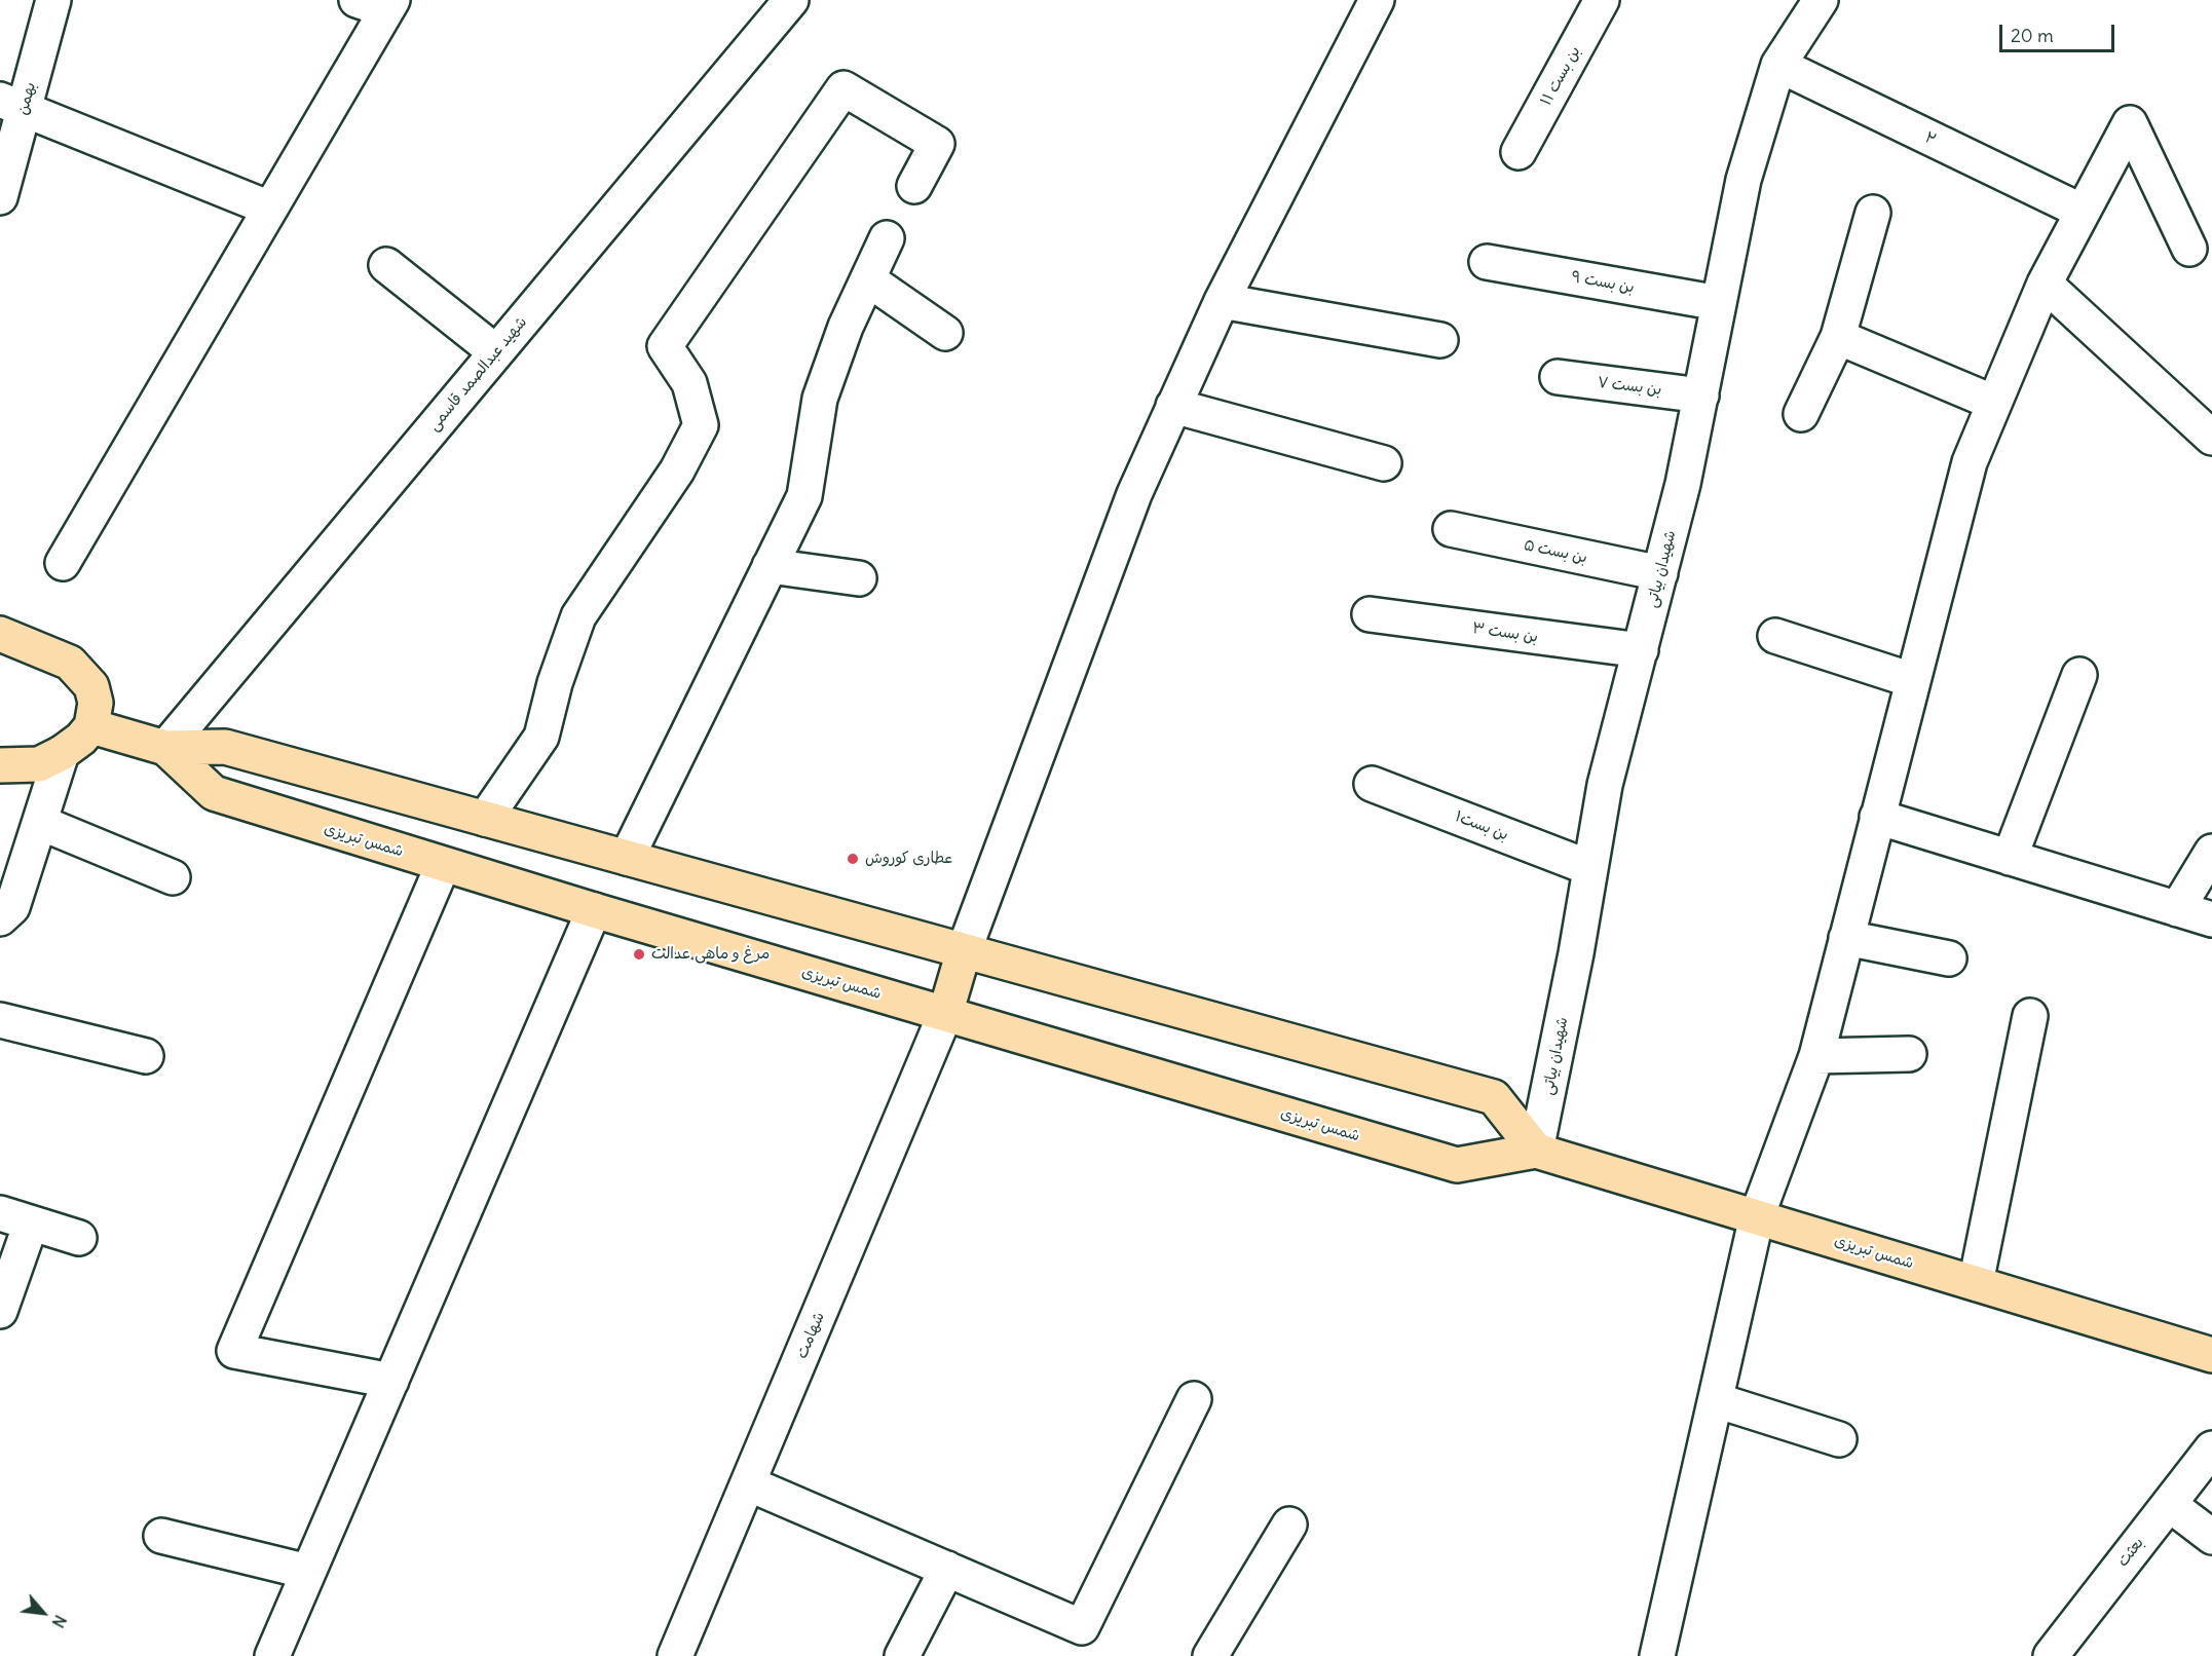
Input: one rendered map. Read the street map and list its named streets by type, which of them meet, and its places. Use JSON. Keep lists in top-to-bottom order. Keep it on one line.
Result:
{"streets":{"main road":["شمس تبریزی"],"street":["بن بست ۱۱","بهمن","۲","بن بست ۹","شهید عبدالصمد قاسمی","بن بست ۷","بن بست ۵","شهیدان بیاتی","بن بست ۳","بن بست۱","شهامت","بعثت"]},"crossings":[["۲","شهیدان بیاتی"],["بن بست ۹","شهیدان بیاتی"],["شهید عبدالصمد قاسمی","شمس تبریزی"],["بن بست ۷","شهیدان بیاتی"],["بن بست ۵","شهیدان بیاتی"],["شهیدان بیاتی","بن بست ۳"],["شهیدان بیاتی","بن بست۱"],["شهیدان بیاتی","شمس تبریزی"],["شمس تبریزی","شهامت"]],"places":["عطاری کوروش","مرغ و ماهی عدالت"],"scale_bar":"20 m","north":"bottom right"}
